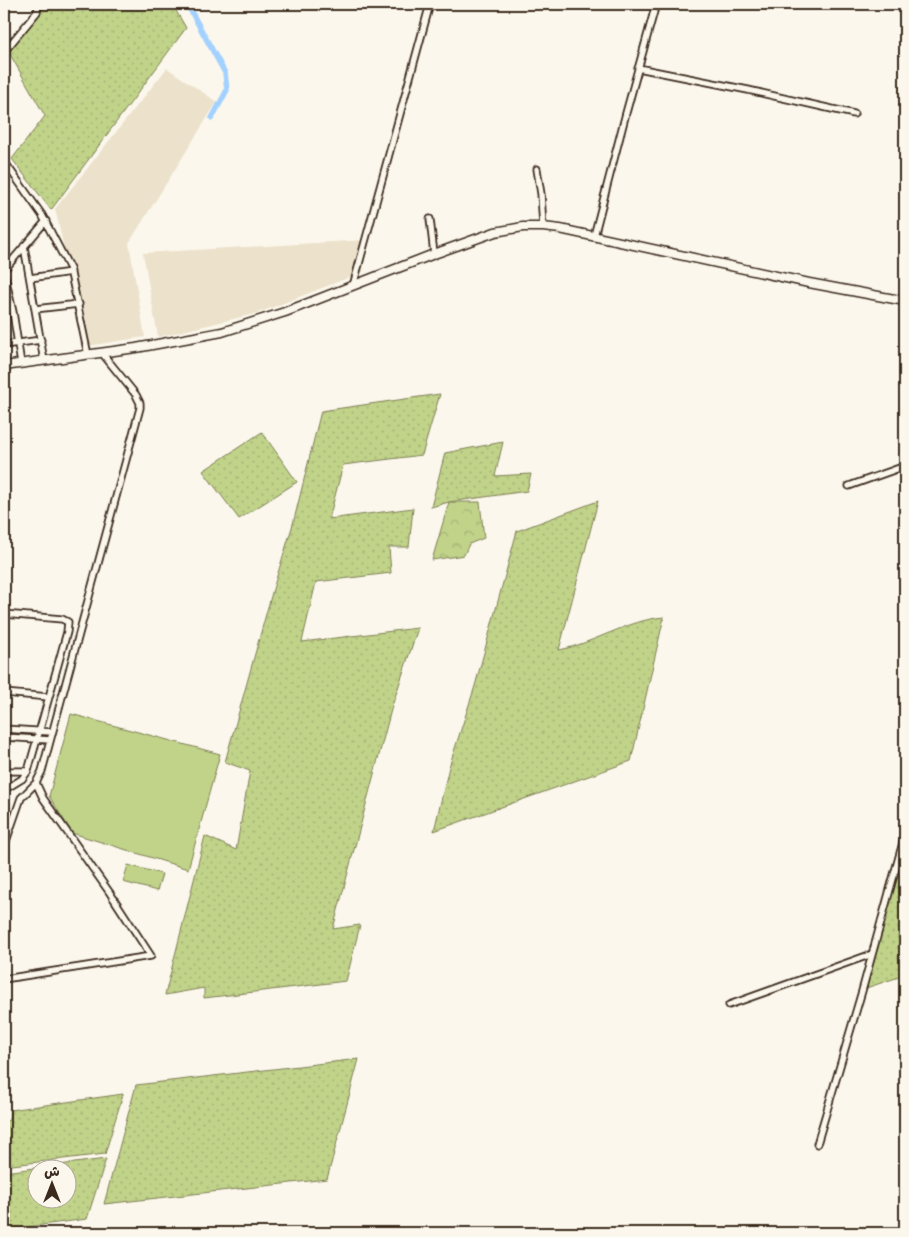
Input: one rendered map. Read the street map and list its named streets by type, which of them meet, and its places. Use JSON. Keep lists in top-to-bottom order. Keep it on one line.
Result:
{"north":"top"}
